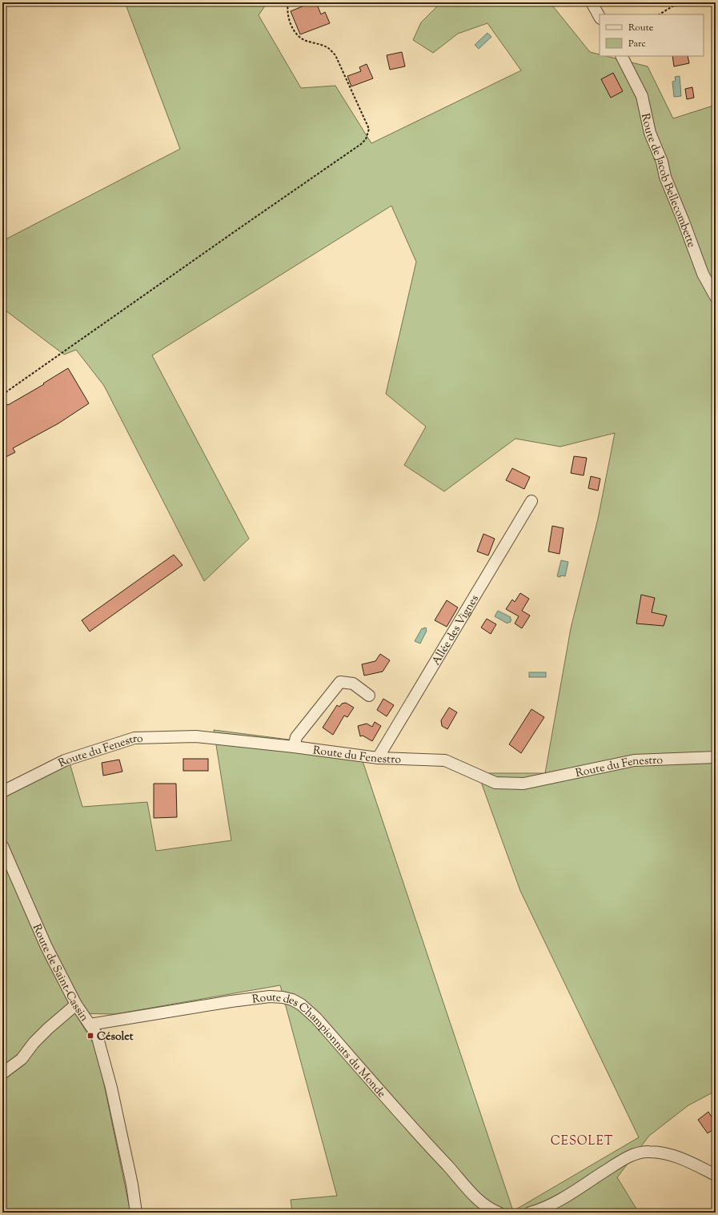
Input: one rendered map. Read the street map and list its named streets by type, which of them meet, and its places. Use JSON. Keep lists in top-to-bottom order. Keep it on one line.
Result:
{"streets":{"street":["Route de Jacob Bellecombette","Allée des Vignes","Route du Fenestro","Route de Saint-Cassin","Route des Championnats du Monde"]},"crossings":[["Allée des Vignes","Route du Fenestro"],["Route de Saint-Cassin","Route des Championnats du Monde"]],"districts":["CESOLET"],"places":{"transit":["Césolet"]},"legend":["Route","Parc"]}
